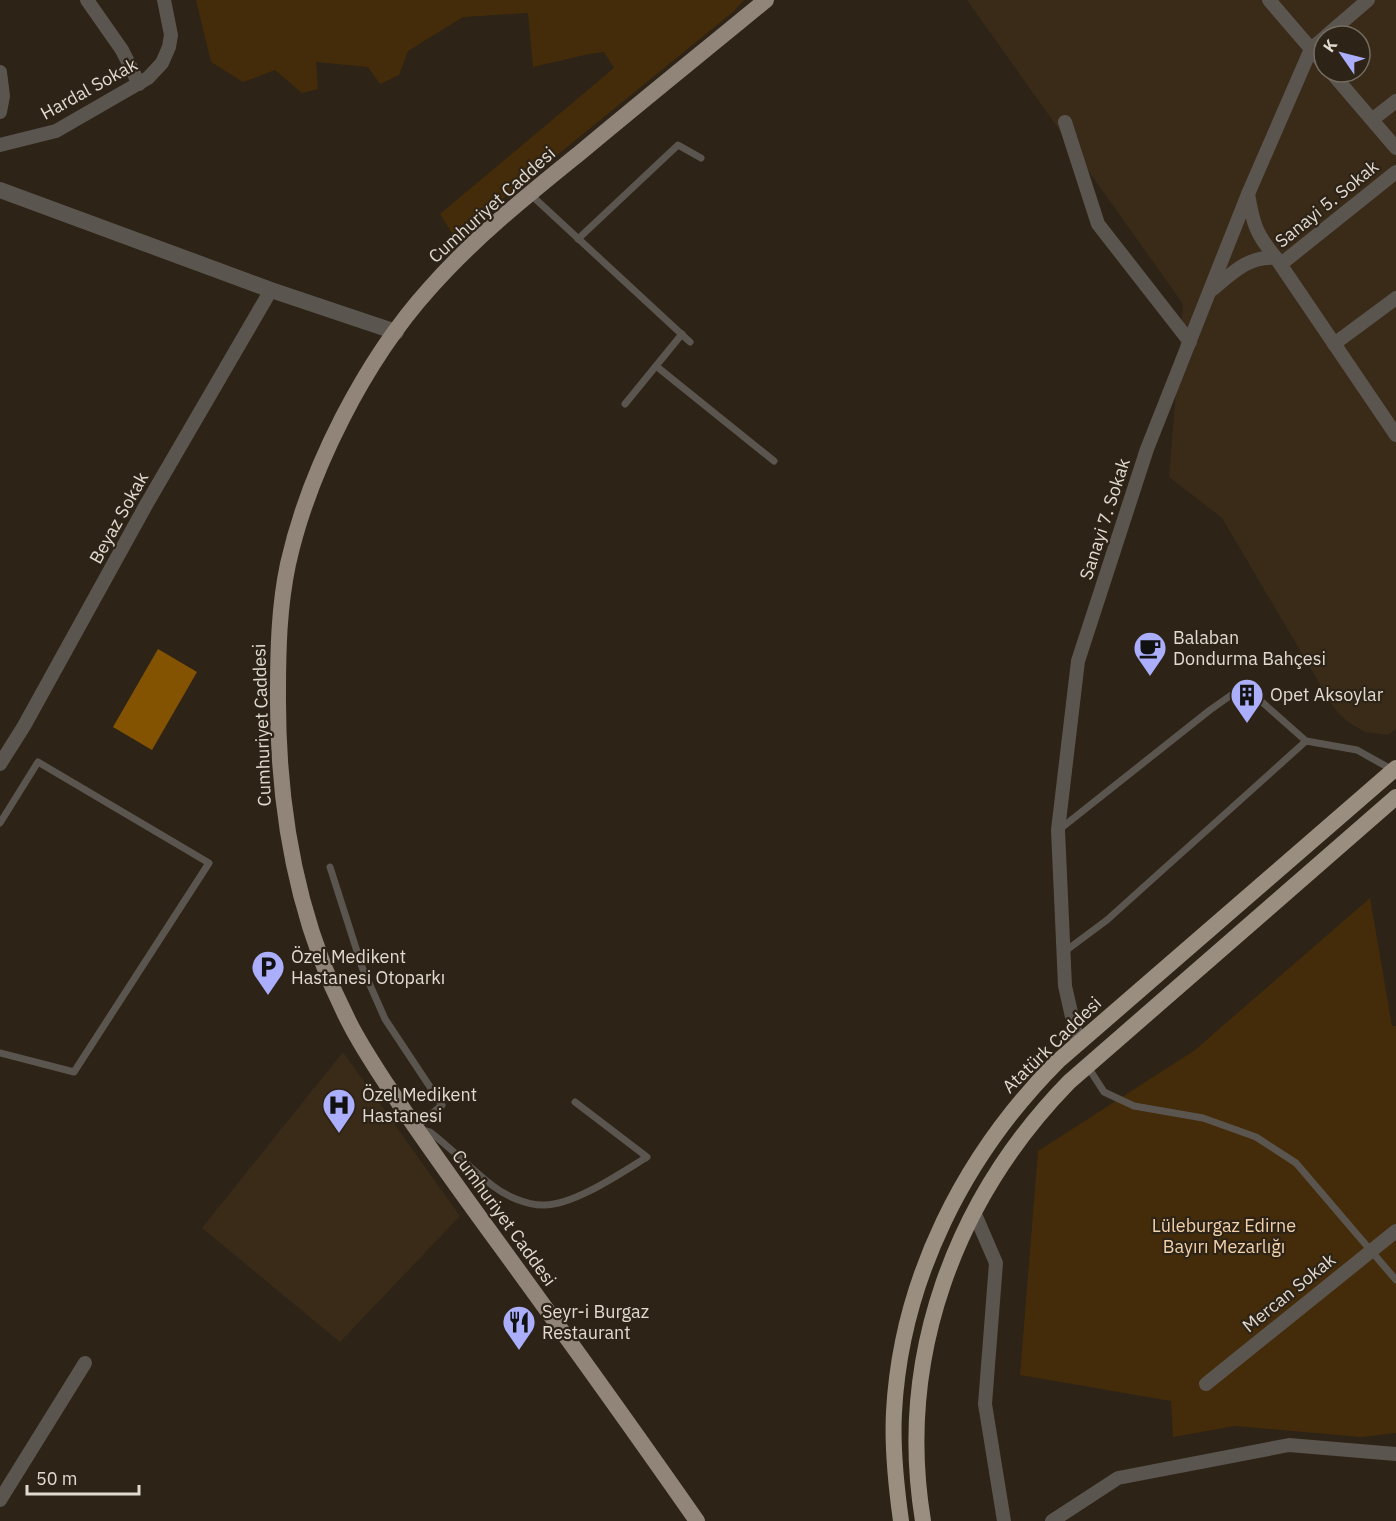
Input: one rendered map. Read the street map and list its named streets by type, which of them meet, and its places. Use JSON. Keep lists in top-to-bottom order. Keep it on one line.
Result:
{"streets":{"highway":["Atatürk Caddesi"],"main road":["Cumhuriyet Caddesi"],"street":["Hardal Sokak","Sanayi 5. Sokak","Beyaz Sokak","Sanayi 7. Sokak","Mercan Sokak"]},"crossings":[["Sanayi 7. Sokak","Atatürk Caddesi"]],"parks":["Lüleburgaz Edirne Bayırı Mezarlığı"],"places":{"cafe":["Balaban Dondurma Bahçesi"],"building":["Opet Aksoylar"],"parking":["Özel Medikent Hastanesi Otoparkı"],"hospital":["Özel Medikent Hastanesi"],"restaurant":["Seyr-i Burgaz Restaurant"]},"scale_bar":"50 m","north":"top left"}
